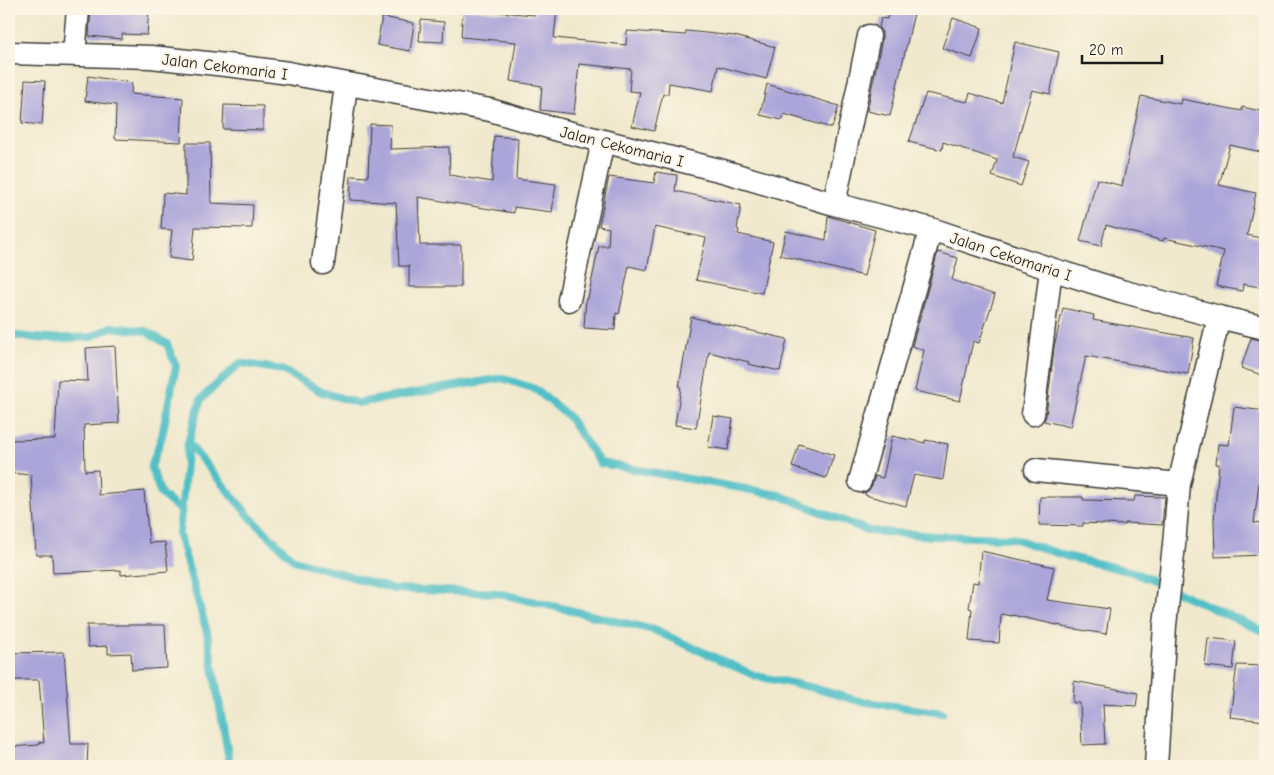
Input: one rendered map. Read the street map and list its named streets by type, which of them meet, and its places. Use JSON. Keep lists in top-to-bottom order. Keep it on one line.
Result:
{"streets":{"street":["Jalan Cekomaria I"]},"scale_bar":"20 m"}
